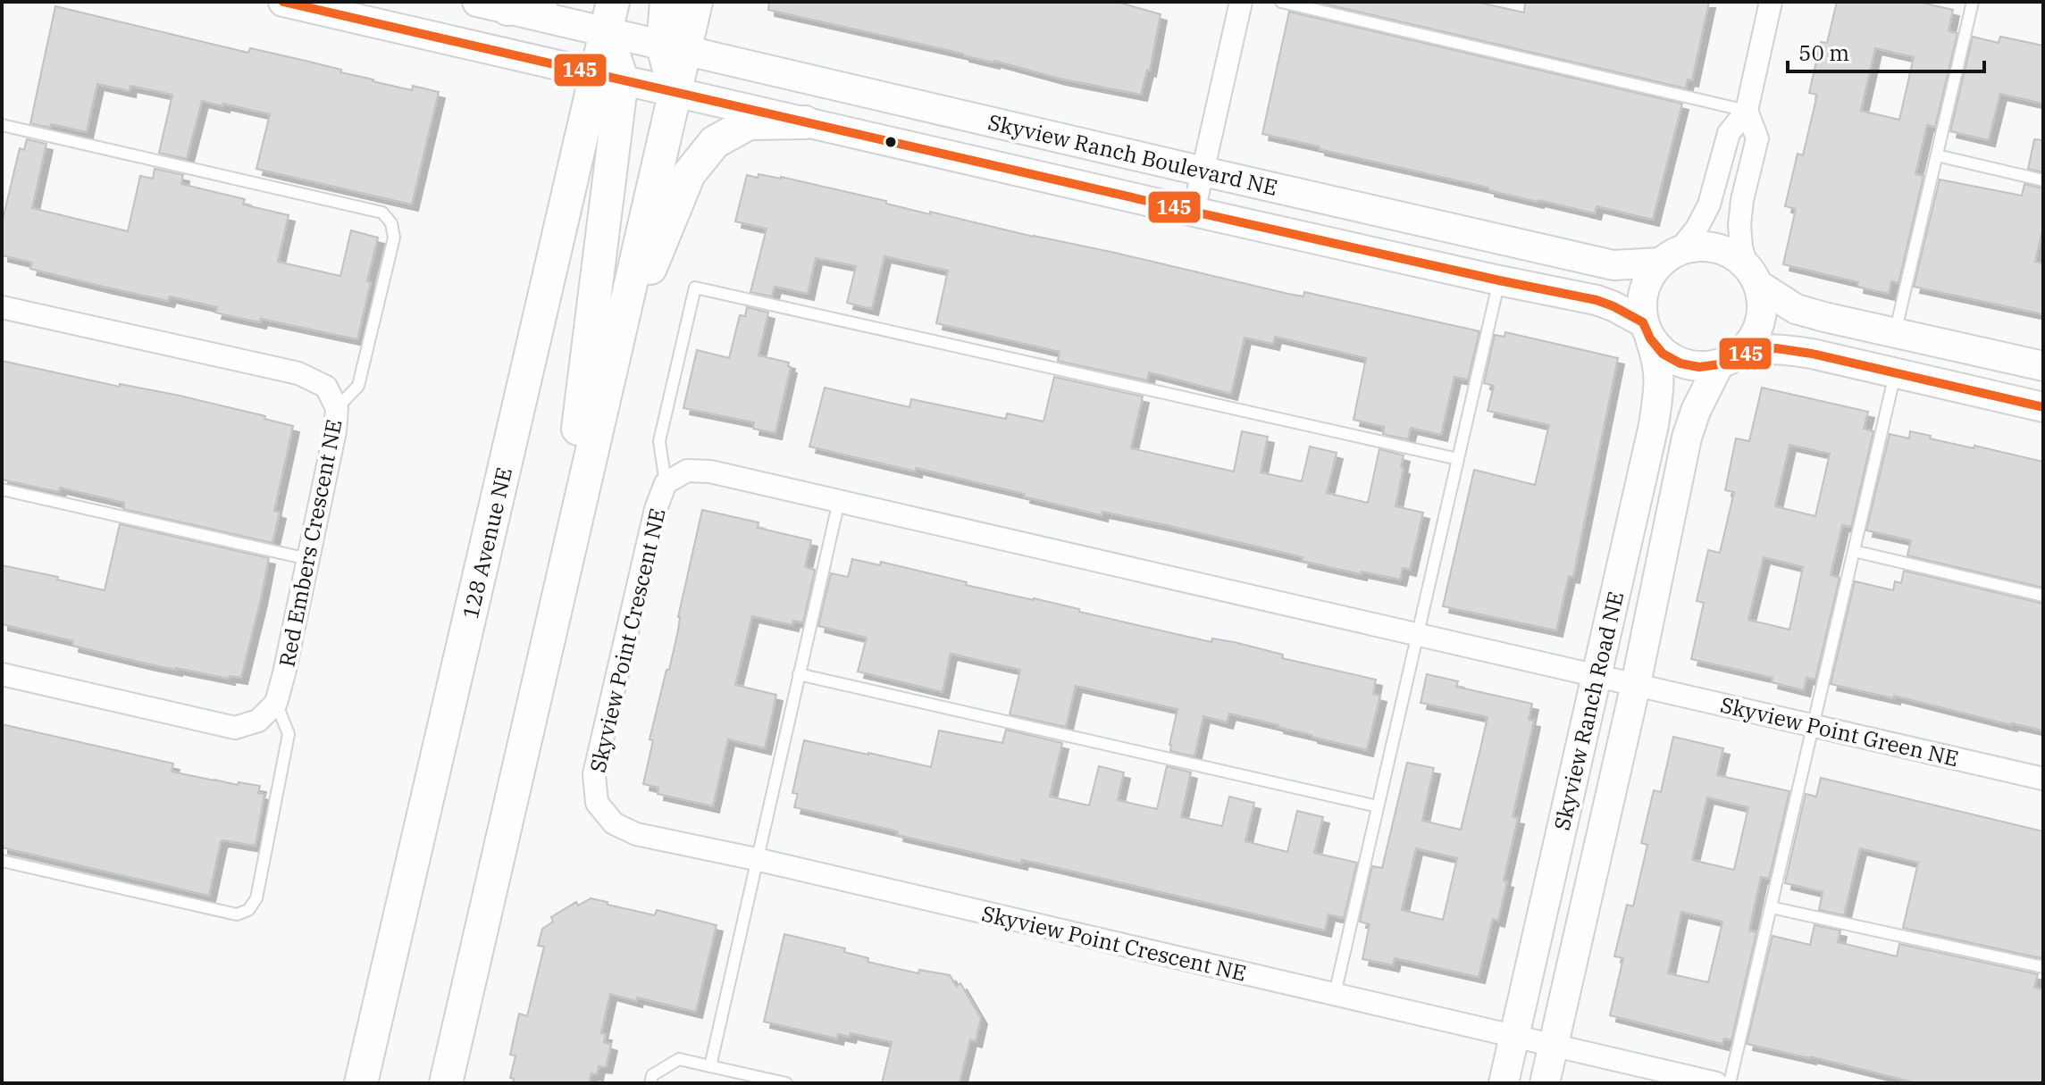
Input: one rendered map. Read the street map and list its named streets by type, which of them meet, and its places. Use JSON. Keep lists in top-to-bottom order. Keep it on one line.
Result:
{"streets":{"main road":["128 Avenue NE"],"street":["Skyview Ranch Boulevard NE","Red Embers Crescent NE","Skyview Point Crescent NE","Skyview Ranch Road NE","Skyview Point Green NE"]},"crossings":[["Skyview Ranch Boulevard NE","128 Avenue NE"],["Skyview Ranch Boulevard NE","Skyview Ranch Road NE"],["Skyview Point Crescent NE","Skyview Ranch Road NE"],["Skyview Point Crescent NE","Skyview Point Green NE"],["Skyview Ranch Road NE","Skyview Point Green NE"]],"lines":["transit line 145"],"scale_bar":"50 m"}
